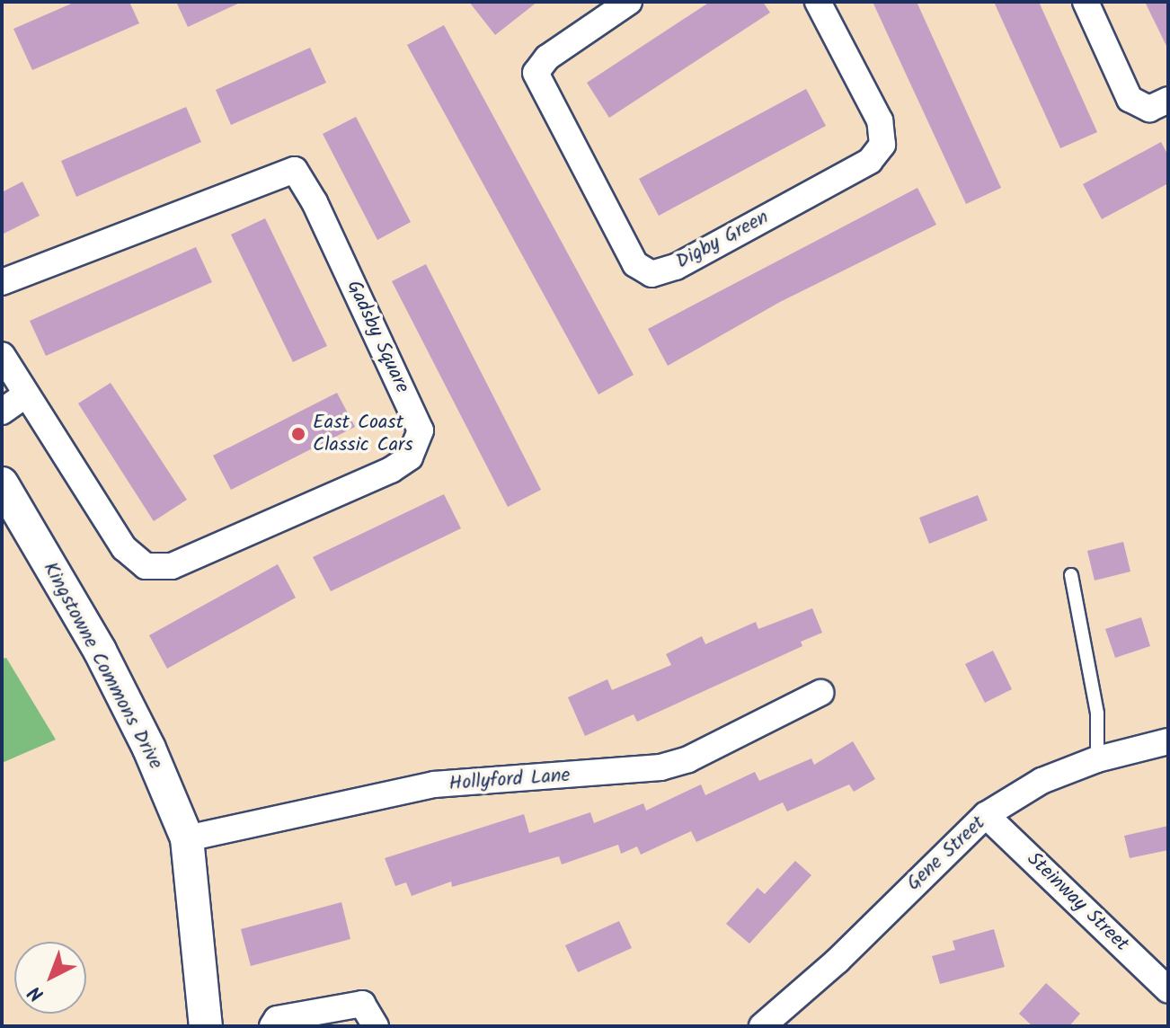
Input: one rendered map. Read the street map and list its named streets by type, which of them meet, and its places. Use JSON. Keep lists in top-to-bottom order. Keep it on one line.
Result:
{"streets":{"street":["Digby Green","Gadsby Square","Kingstowne Commons Drive","Hollyford Lane","Gene Street","Steinway Street"]},"crossings":[["Kingstowne Commons Drive","Hollyford Lane"],["Gene Street","Steinway Street"]],"places":["East Coast Classic Cars"],"north":"bottom left"}
